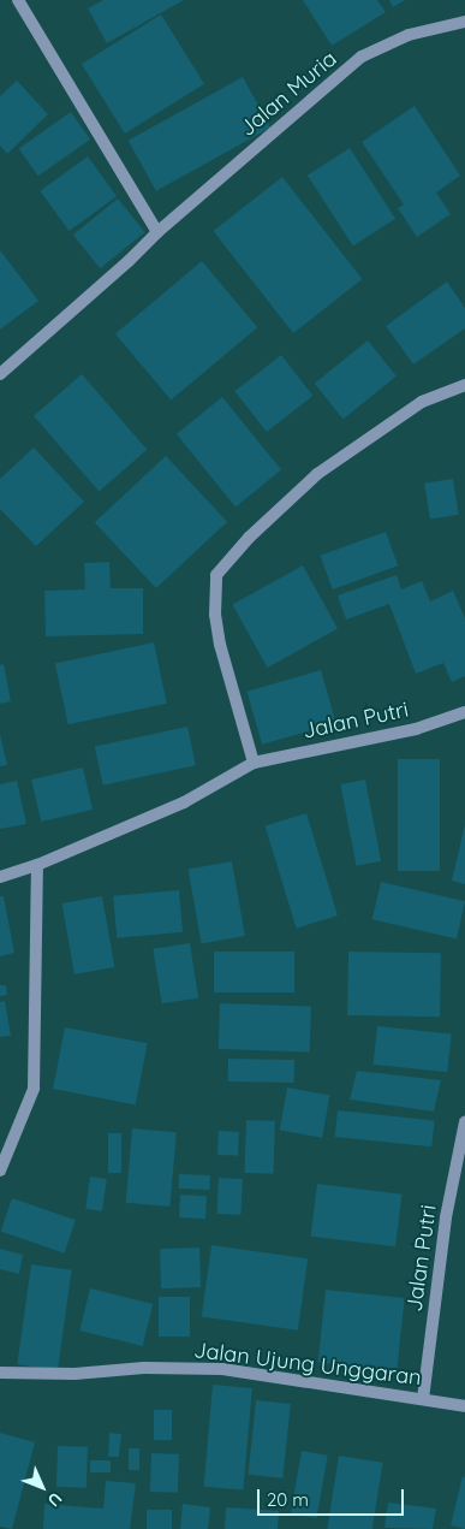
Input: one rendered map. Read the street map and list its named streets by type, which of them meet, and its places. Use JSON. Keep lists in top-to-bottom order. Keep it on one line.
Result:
{"streets":{"street":["Jalan Muria","Jalan Putri","Jalan Ujung Unggaran"]},"crossings":[["Jalan Putri","Jalan Ujung Unggaran"]],"scale_bar":"20 m","north":"bottom right"}
